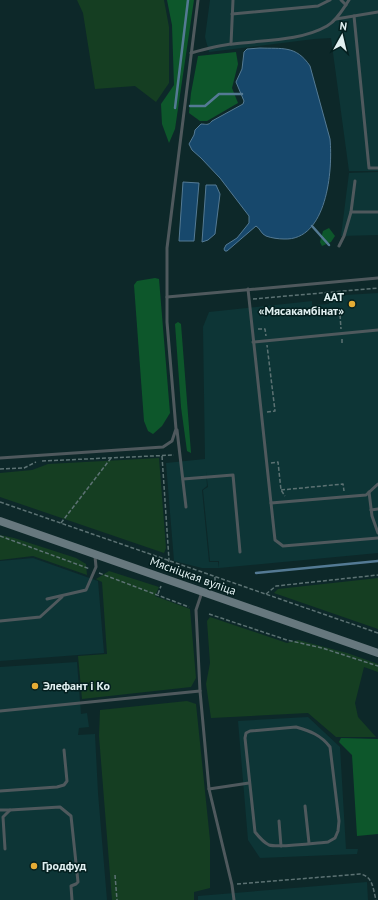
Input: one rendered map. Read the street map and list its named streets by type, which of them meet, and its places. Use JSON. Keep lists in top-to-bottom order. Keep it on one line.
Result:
{"streets":{"main road":["Мясніцкая вуліца"]},"places":["ААТ «Мясакамбінат»","Элефант і Ко","Гродфуд"],"north":"top"}
